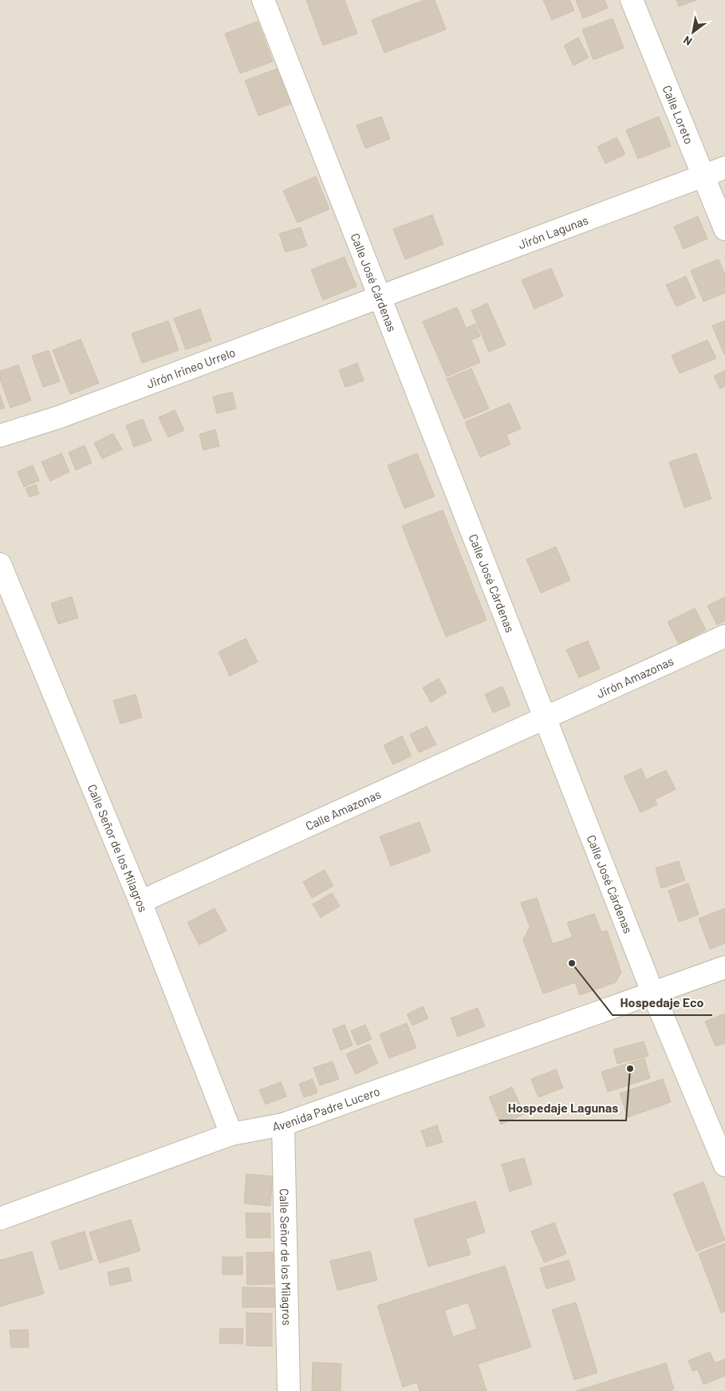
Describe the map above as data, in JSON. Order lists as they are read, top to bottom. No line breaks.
{"streets":{"street":["Calle Loreto","Jirón Lagunas","Calle José Cárdenas","Jirón Irineo Urrelo","Jirón Amazonas","Calle Amazonas","Calle Señor de los Milagros","Avenida Padre Lucero"]},"crossings":[["Calle Loreto","Jirón Lagunas"],["Jirón Lagunas","Calle José Cárdenas"],["Jirón Lagunas","Jirón Irineo Urrelo"],["Calle José Cárdenas","Jirón Irineo Urrelo"],["Calle José Cárdenas","Jirón Amazonas"],["Calle José Cárdenas","Calle Amazonas"],["Calle José Cárdenas","Avenida Padre Lucero"],["Jirón Amazonas","Calle Amazonas"],["Calle Amazonas","Calle Señor de los Milagros"],["Calle Señor de los Milagros","Avenida Padre Lucero"]],"places":["Hospedaje Eco","Hospedaje Lagunas"],"north":"bottom left"}
